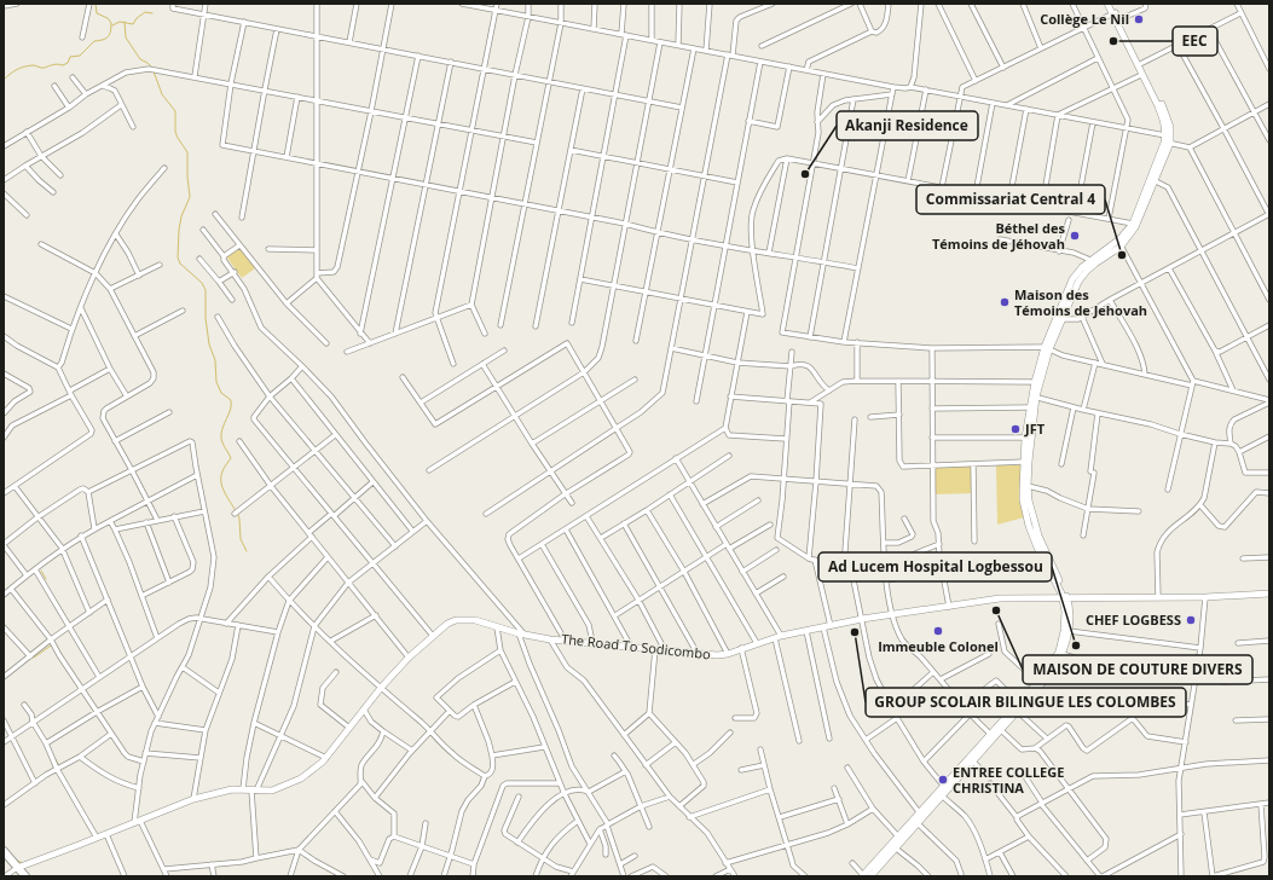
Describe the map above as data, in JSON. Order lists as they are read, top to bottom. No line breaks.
{"streets":{"main road":["The Road To Sodicombo"]},"places":["Collège Le Nil","EEC","Akanji Residence","Béthel des Témoins de Jéhovah","Commissariat Central 4","Maison des Témoins de Jehovah","JFT","MAISON DE COUTURE DIVERS","CHEF LOGBESS","Immeuble Colonel","GROUP SCOLAIR BILINGUE LES COLOMBES","Ad Lucem Hospital Logbessou","ENTREE COLLEGE CHRISTINA"]}
